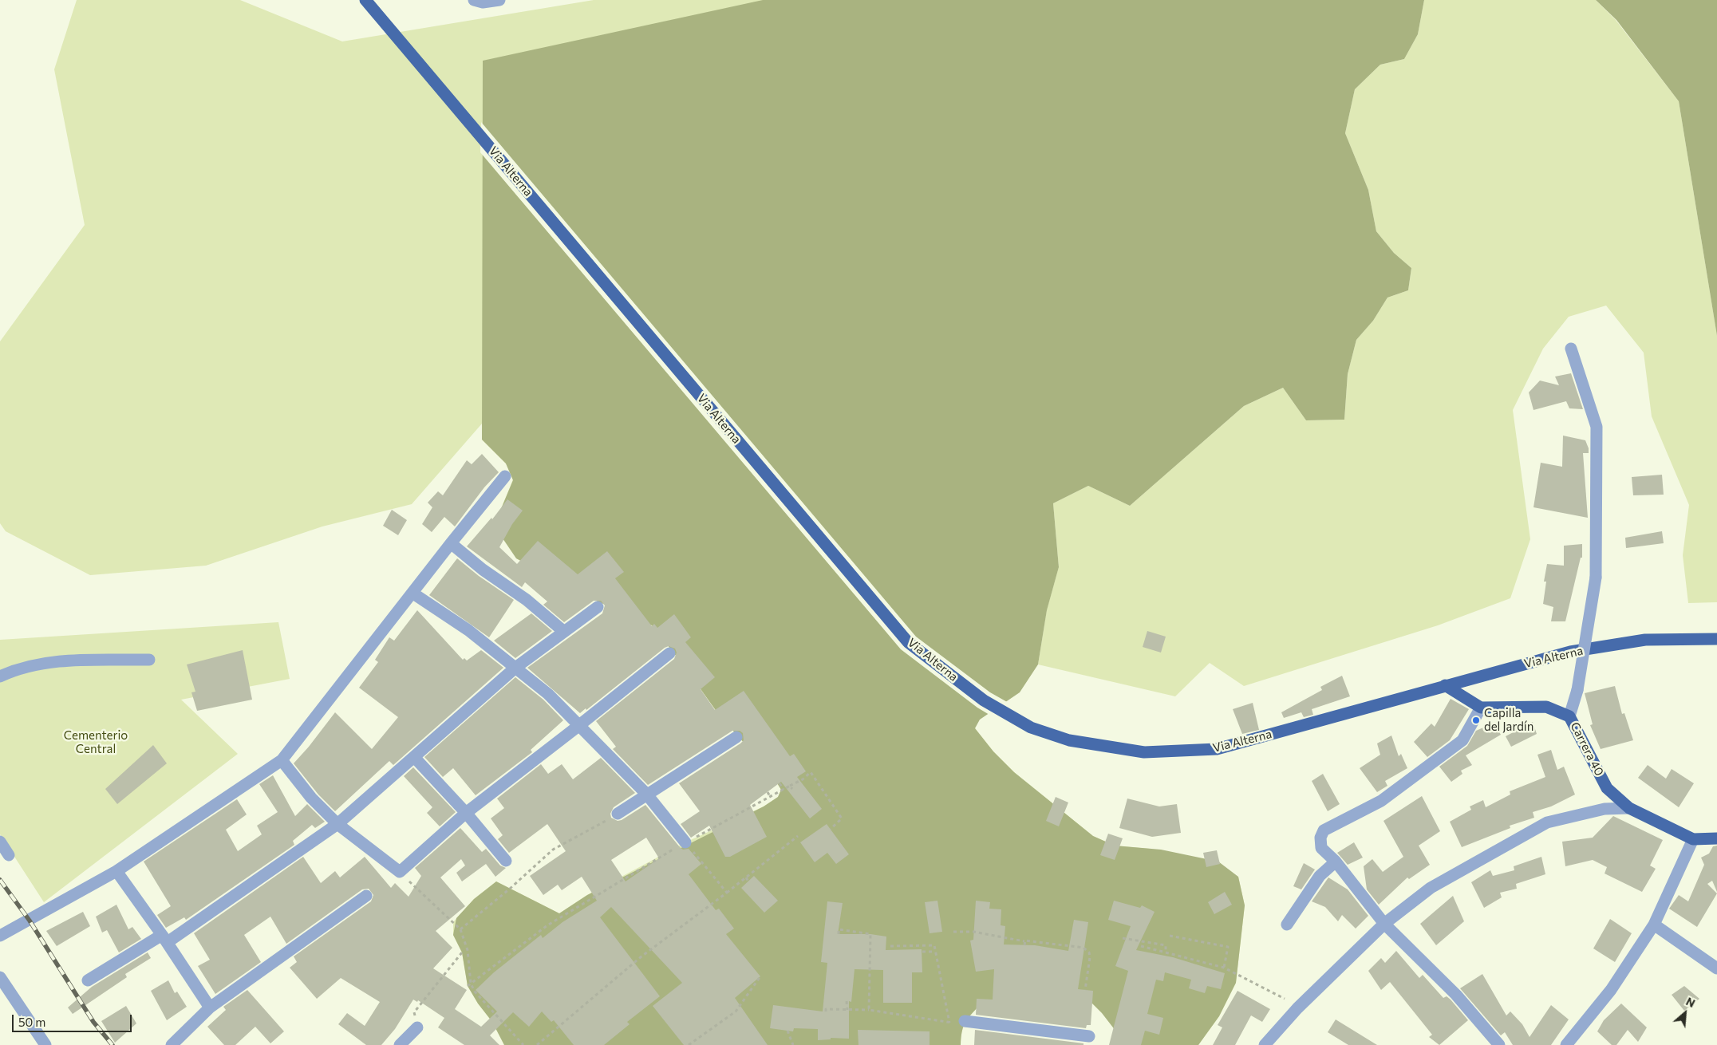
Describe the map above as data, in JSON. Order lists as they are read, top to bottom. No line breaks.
{"streets":{"main road":["Via Alterna","Carrera 40"]},"parks":["Cementerio Central"],"places":["Capilla del Jardín"],"scale_bar":"50 m","north":"top right"}
